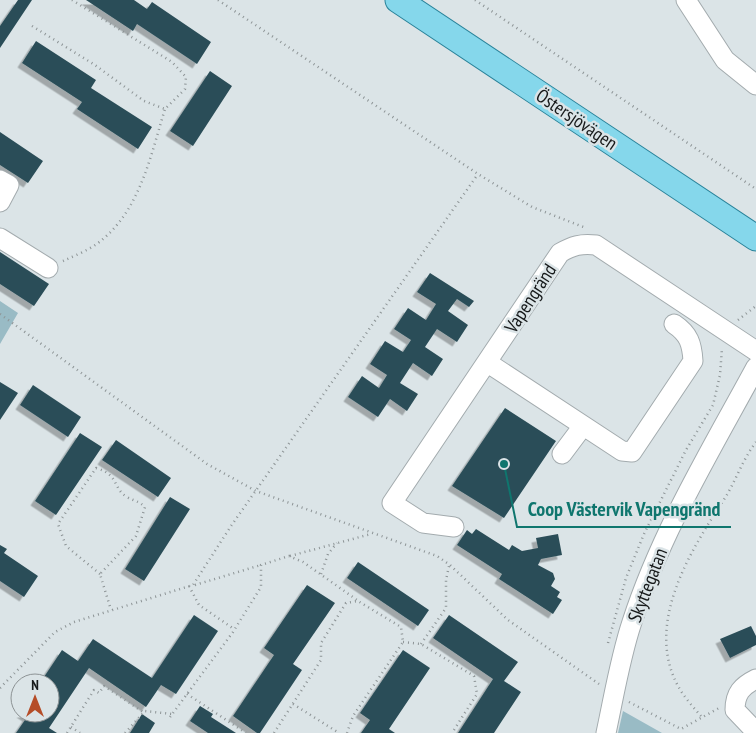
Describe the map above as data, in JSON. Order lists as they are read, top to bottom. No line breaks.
{"streets":{"main road":["Östersjövägen"],"street":["Vapengränd","Skyttegatan"]},"places":["Coop Västervik Vapengränd"],"north":"top"}
